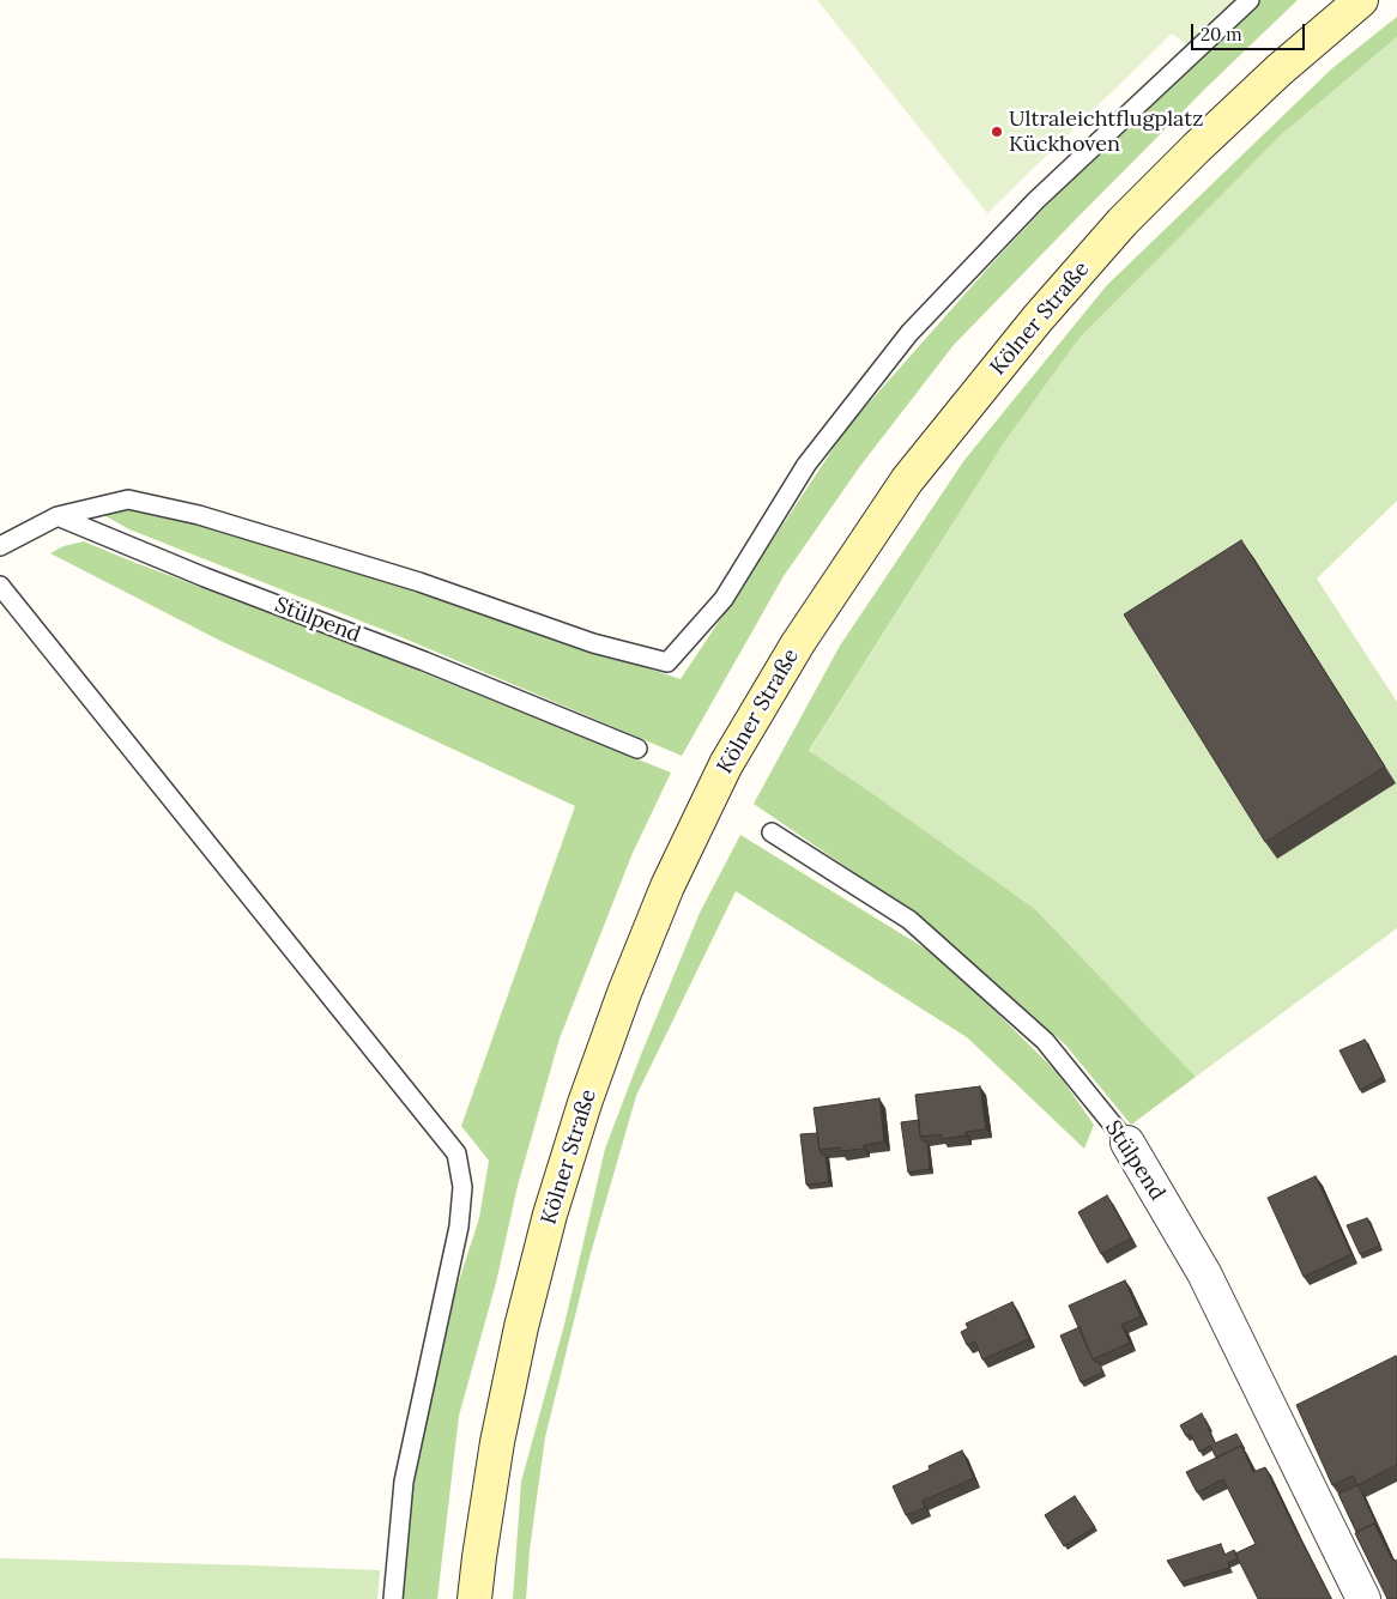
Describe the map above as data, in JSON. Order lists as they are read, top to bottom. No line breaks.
{"streets":{"main road":["Kölner Straße"],"street":["Stülpend"]},"places":["Ultraleichtflugplatz Kückhoven"],"scale_bar":"20 m"}
